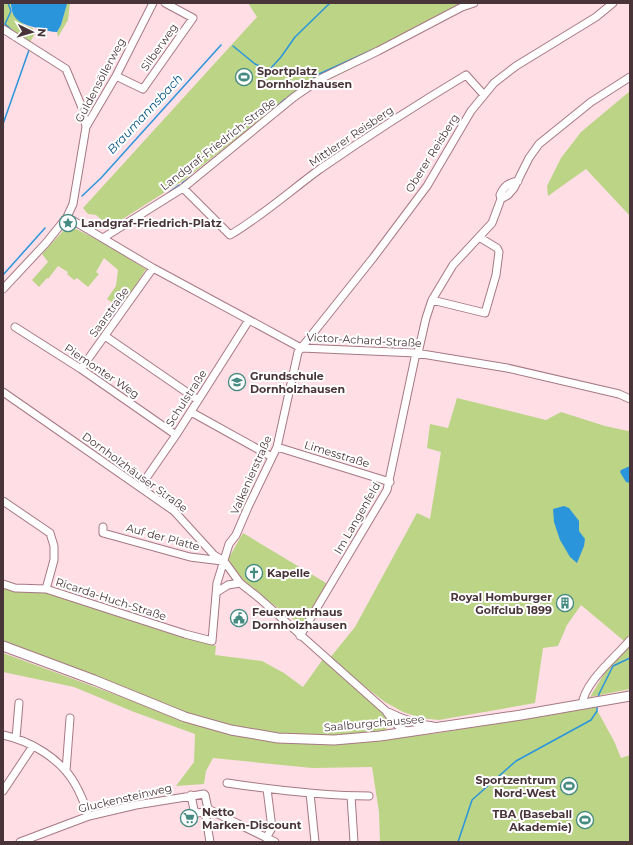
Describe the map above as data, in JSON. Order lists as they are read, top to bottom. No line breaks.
{"streets":{"main road":["Saalburgchaussee"],"street":["Silberweg","Güldensöllerweg","Mittlerer Reisberg","Landgraf-Friedrich-Straße","Oberer Reisberg","Saarstraße","Victor-Achard-Straße","Piemonter Weg","Schulstraße","Limesstraße","Dornholzhäuser Straße","Valkenierstraße","Im Langenfeld","Auf der Platte","Ricarda-Huch-Straße","Gluckensteinweg"]},"crossings":[["Silberweg","Güldensöllerweg"],["Güldensöllerweg","Victor-Achard-Straße"],["Mittlerer Reisberg","Landgraf-Friedrich-Straße"],["Mittlerer Reisberg","Oberer Reisberg"],["Landgraf-Friedrich-Straße","Victor-Achard-Straße"],["Oberer Reisberg","Victor-Achard-Straße"],["Oberer Reisberg","Valkenierstraße"],["Saarstraße","Victor-Achard-Straße"],["Saarstraße","Piemonter Weg"],["Victor-Achard-Straße","Schulstraße"],["Victor-Achard-Straße","Valkenierstraße"],["Victor-Achard-Straße","Im Langenfeld"],["Piemonter Weg","Schulstraße"],["Schulstraße","Dornholzhäuser Straße"],["Limesstraße","Valkenierstraße"],["Limesstraße","Im Langenfeld"],["Dornholzhäuser Straße","Valkenierstraße"],["Dornholzhäuser Straße","Im Langenfeld"],["Dornholzhäuser Straße","Auf der Platte"],["Dornholzhäuser Straße","Saalburgchaussee"],["Valkenierstraße","Auf der Platte"],["Valkenierstraße","Ricarda-Huch-Straße"]],"water":["Braumannsbach"],"places":{"sports":["Sportplatz Dornholzhausen","Sportzentrum Nord-West","TBA (Baseball Akademie)"],"place":["Landgraf-Friedrich-Platz"],"school or university":["Grundschule Dornholzhausen"],"church":["Kapelle"],"building":["Royal Homburger Golfclub 1899"],"public building":["Feuerwehrhaus Dornholzhausen"],"supermarket":["Netto Marken-Discount"]},"north":"right"}
